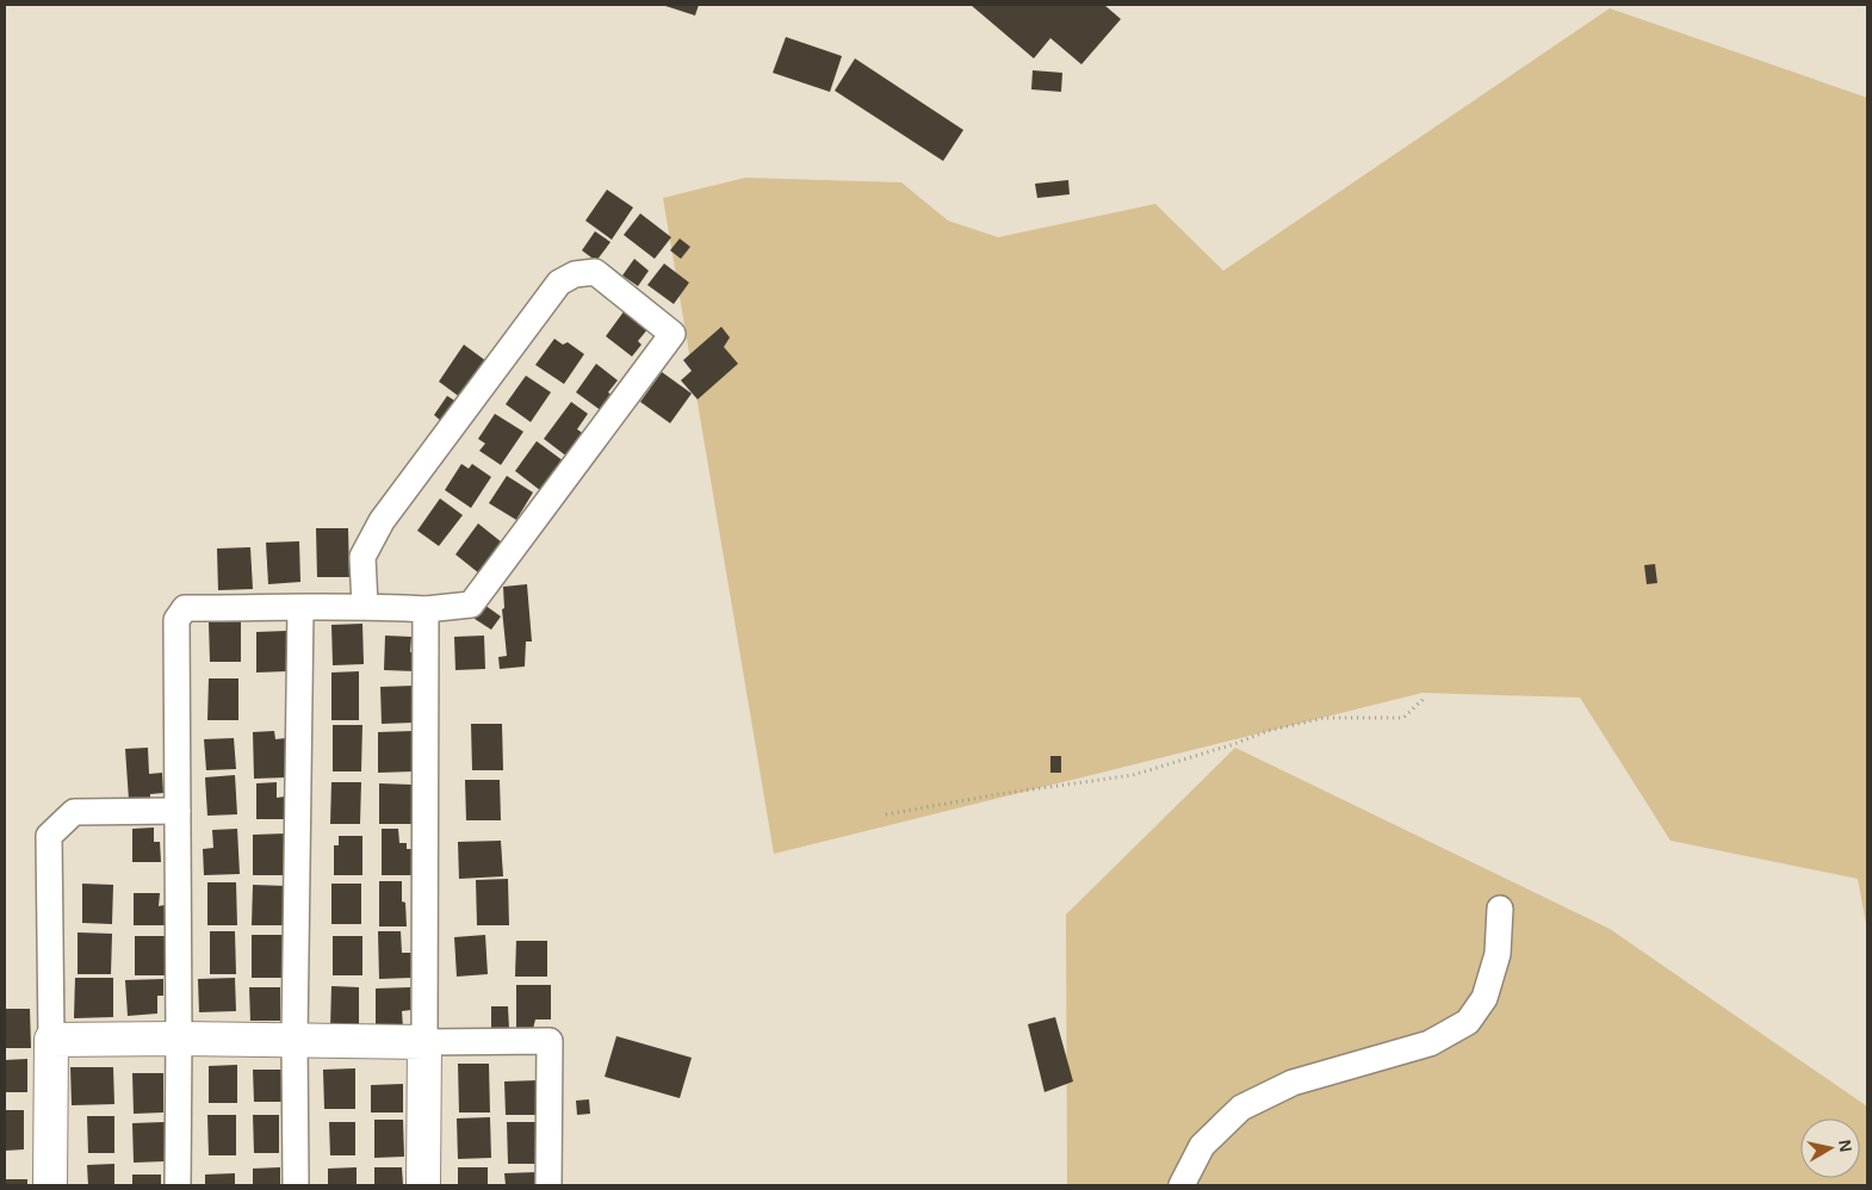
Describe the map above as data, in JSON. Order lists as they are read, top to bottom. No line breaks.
{"north":"right"}
